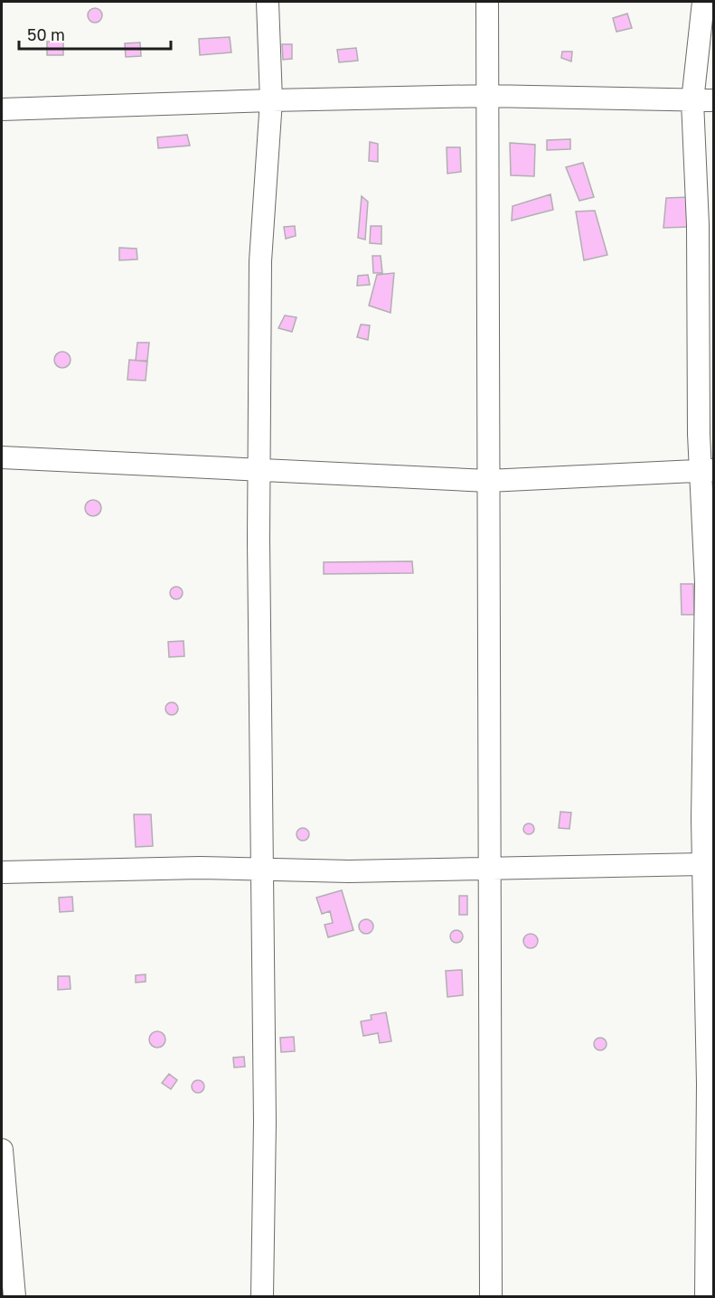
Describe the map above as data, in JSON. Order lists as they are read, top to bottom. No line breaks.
{"scale_bar":"50 m"}
